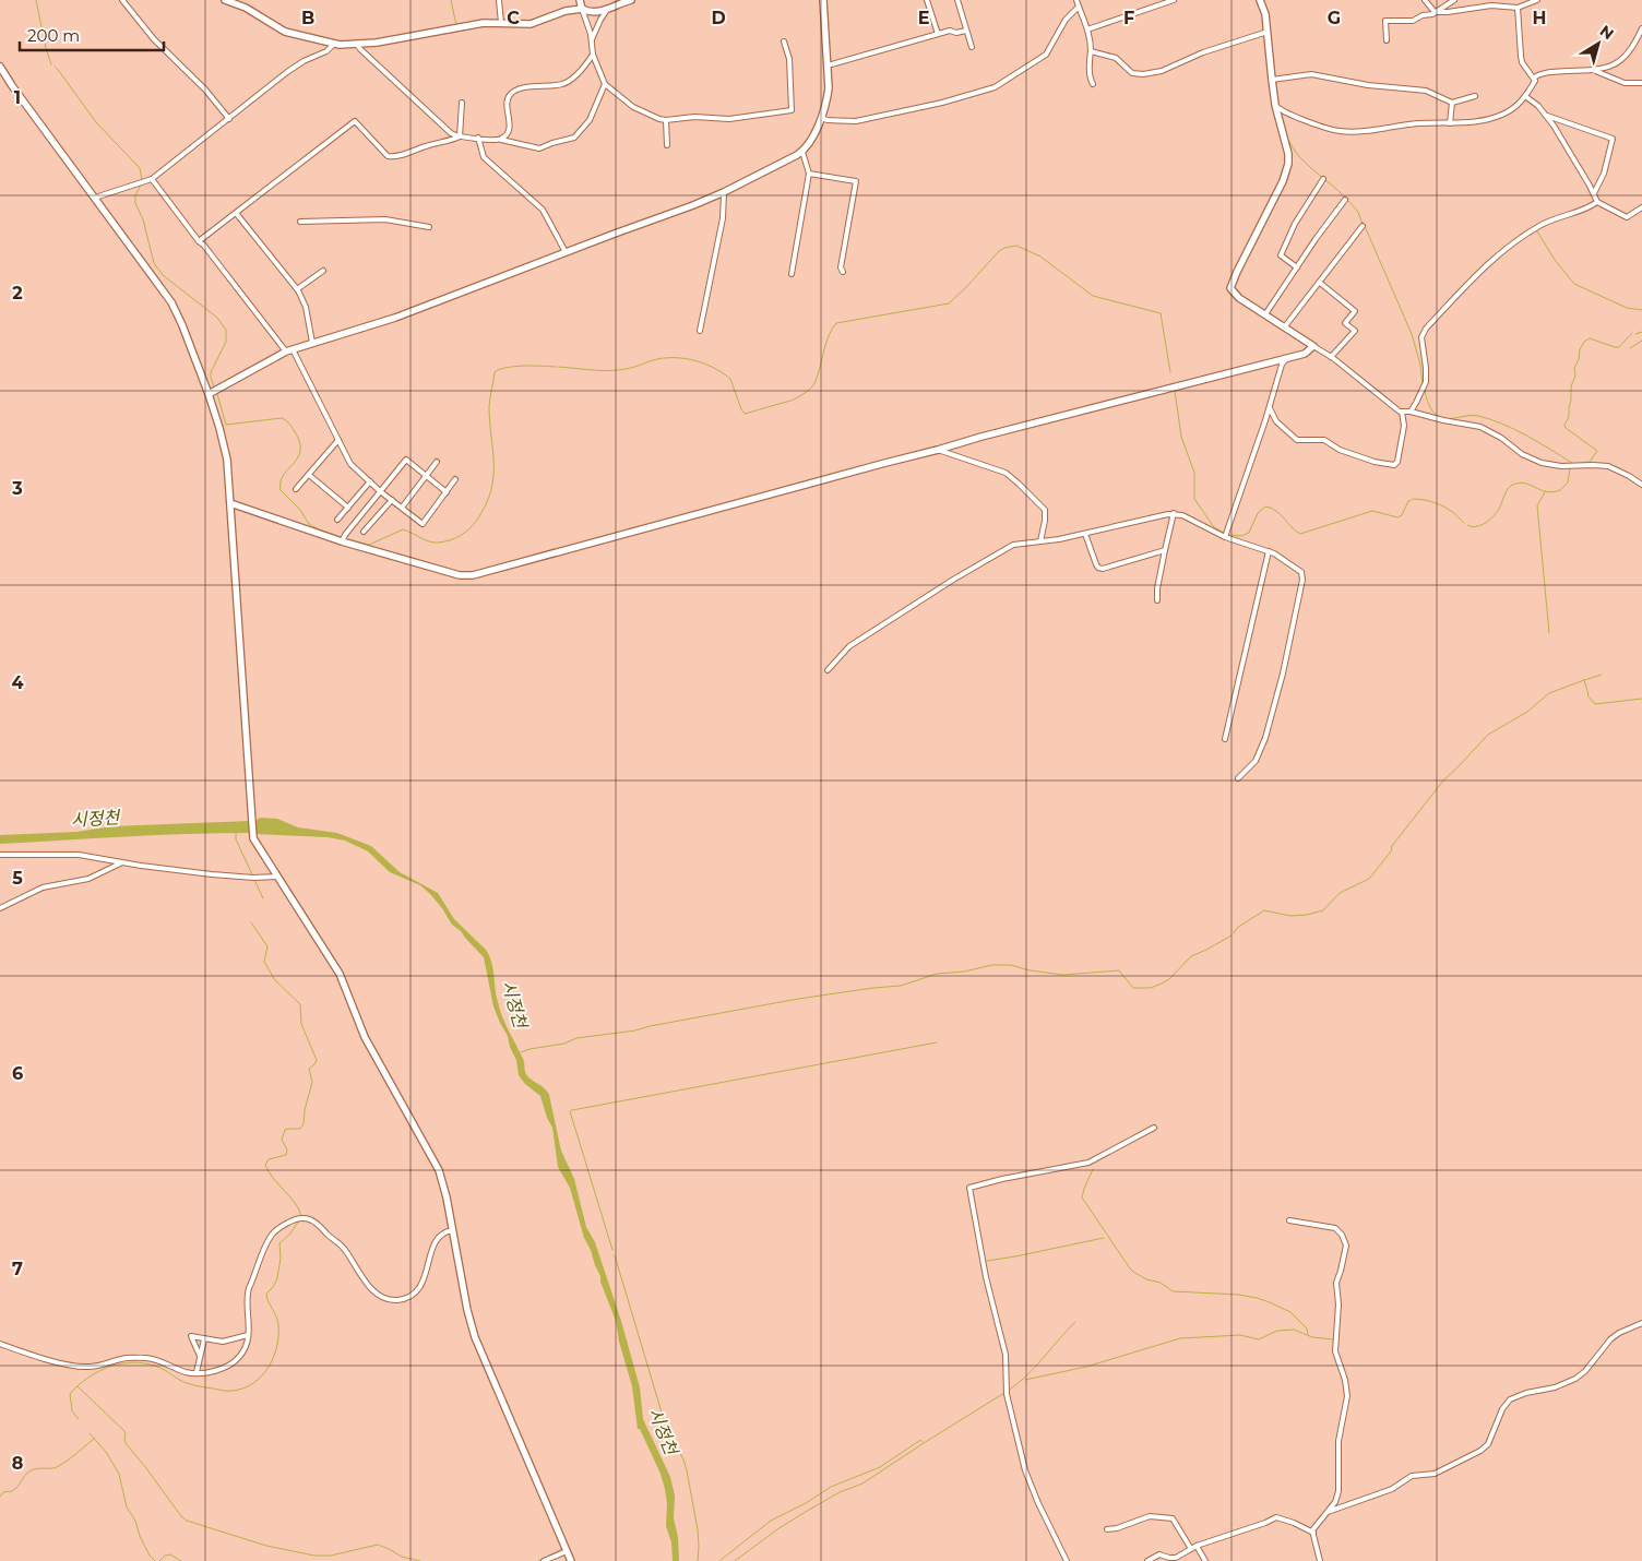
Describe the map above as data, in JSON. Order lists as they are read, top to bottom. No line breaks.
{"water":["시정천"],"scale_bar":"200 m","north":"top right","grid":{"columns":["B","C","D","E","F","G","H"],"rows":["1","2","3","4","5","6","7","8"]}}
